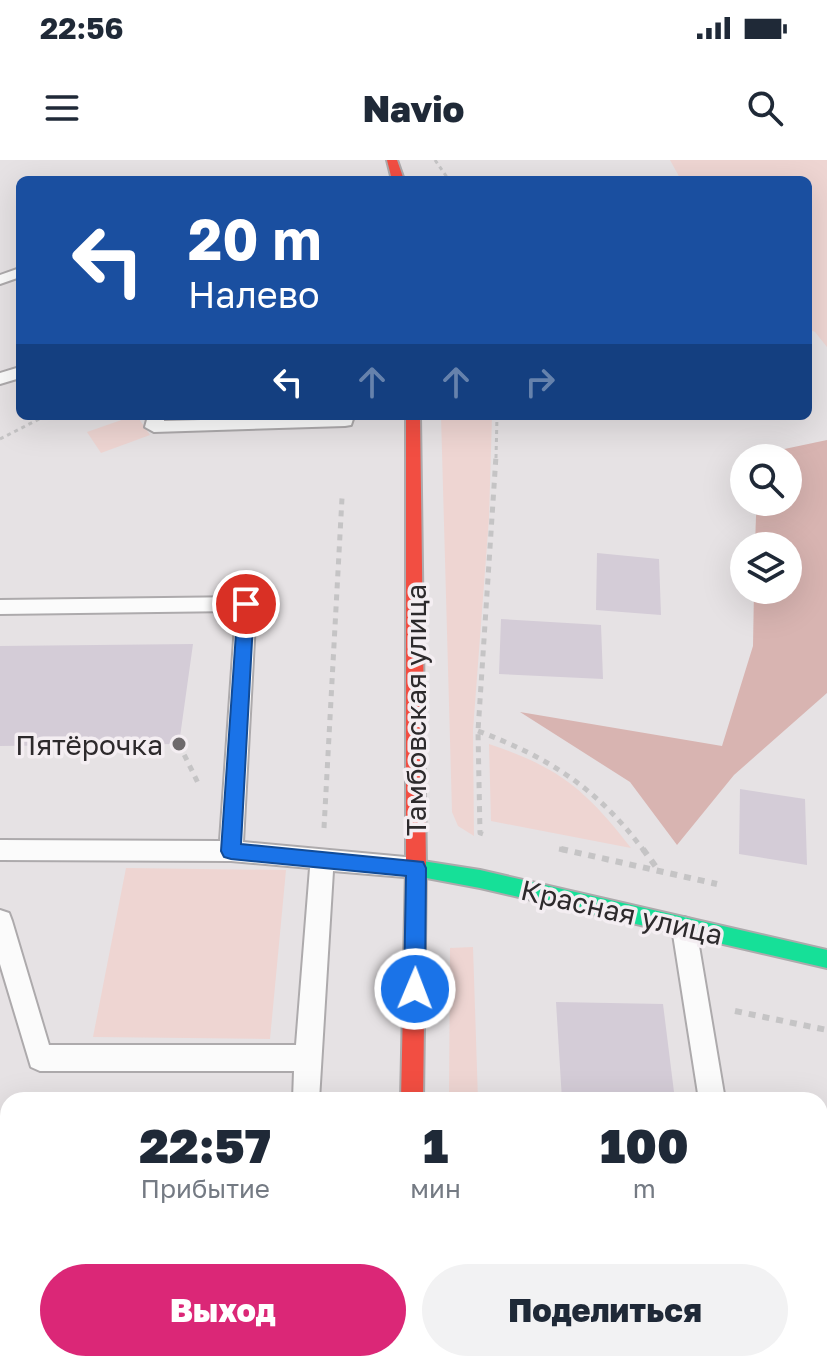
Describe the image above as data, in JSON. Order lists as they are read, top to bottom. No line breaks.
{"streets":{"main road":["Тамбовская улица","Красная улица"]},"crossings":[["Тамбовская улица","Красная улица"]],"places":["Пятёрочка"],"page":{"status":"22:56","header":"Navio","turn":["20 m","Налево"],"eta":["22:57","Прибытие","1","мин","100","m"],"buttons":["Выход","Поделиться"]}}
